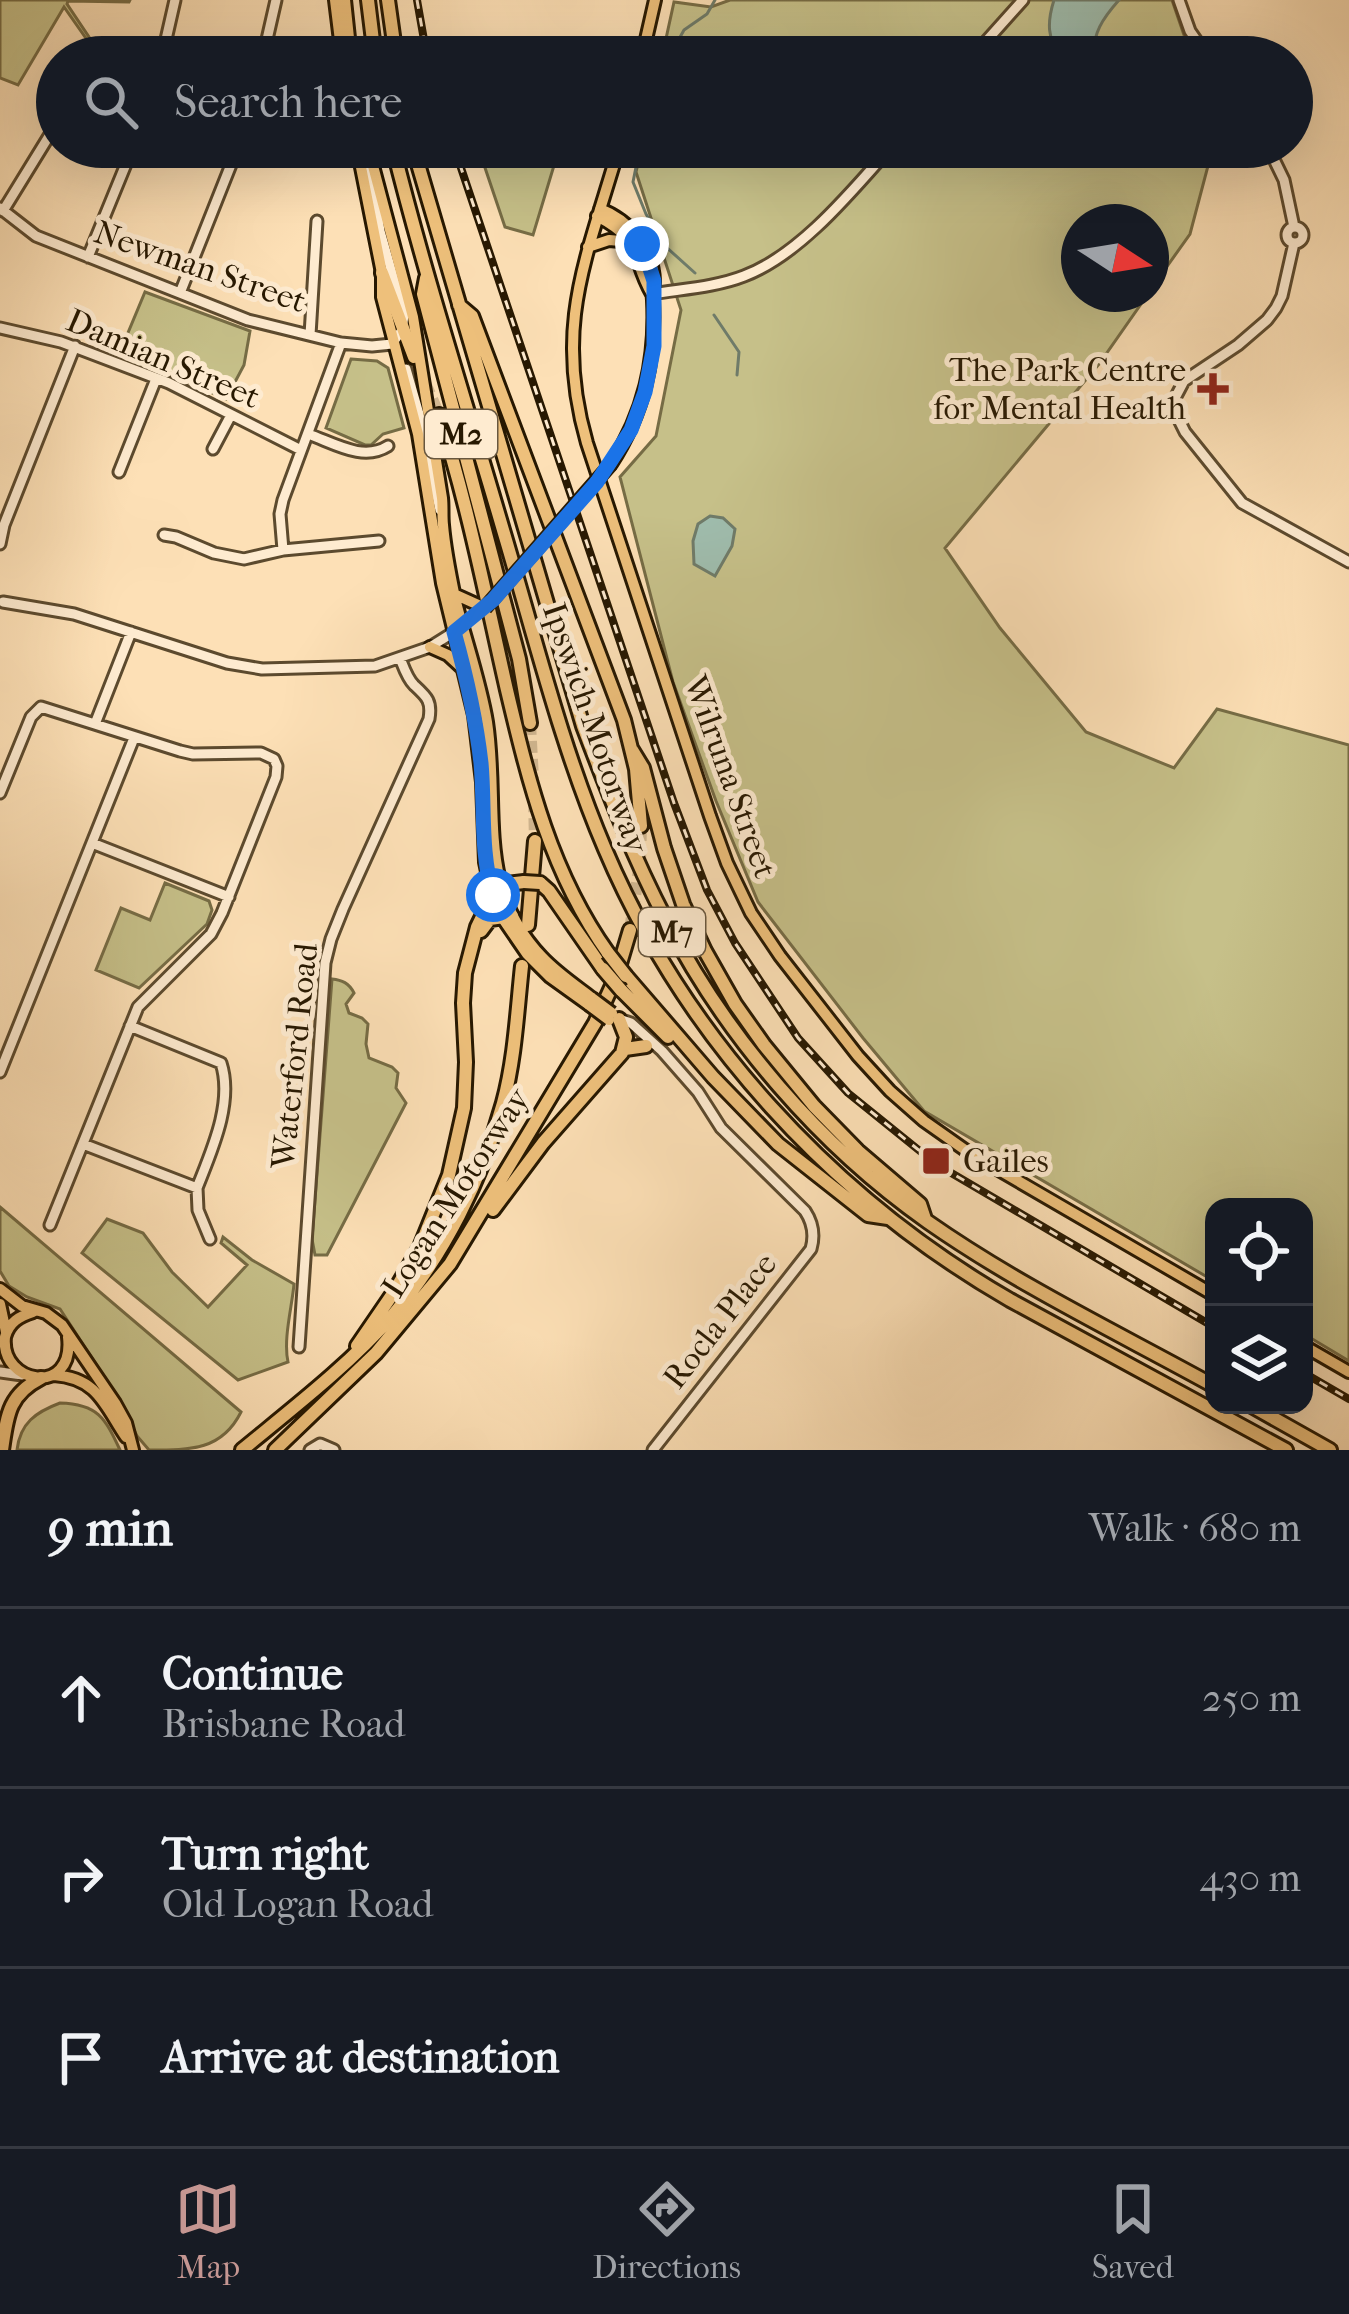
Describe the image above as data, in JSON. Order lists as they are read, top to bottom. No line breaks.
{"streets":{"highway":["M2","Ipswich Motorway","M7","Logan Motorway"],"main road":["Wilruna Street"],"street":["Newman Street","Damian Street","Waterford Road","Rocla Place"]},"crossings":[["M2","Ipswich Motorway"]],"places":{"health":["The Park Centre for Mental Health"],"transit":["Gailes"]},"north":"right","page":{"search":"Search here","heading":["9 min","Walk · 680 m"],"list":[["Continue","Brisbane Road","250 m"],["Turn right","Old Logan Road","430 m"],"Arrive at destination"],"nav":["Map","Directions","Saved"]}}
